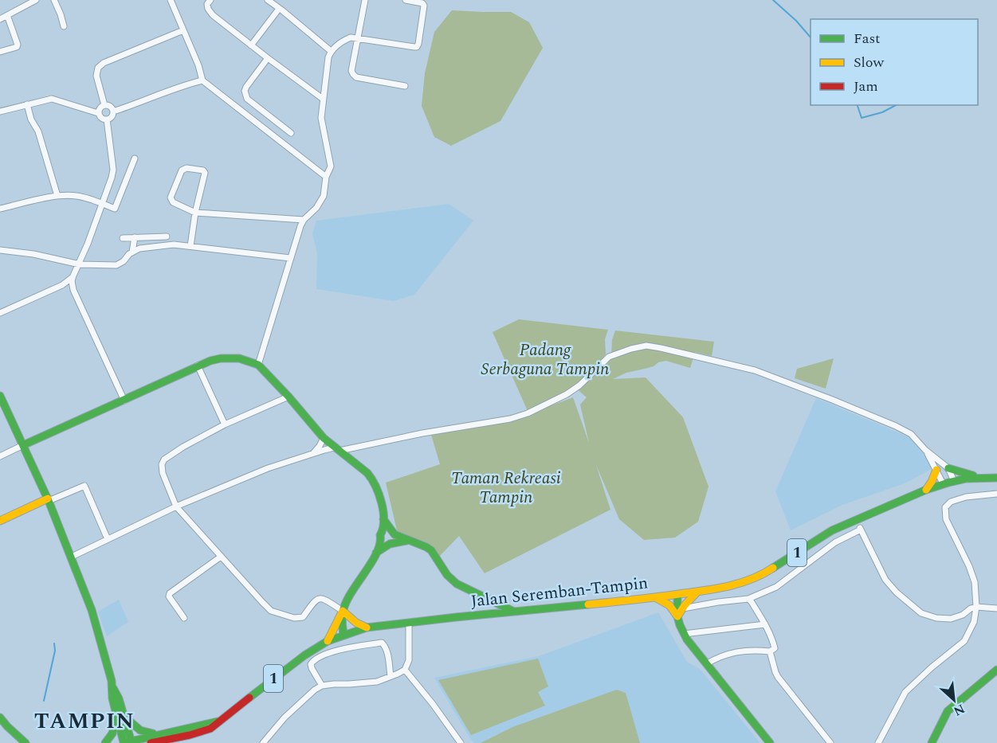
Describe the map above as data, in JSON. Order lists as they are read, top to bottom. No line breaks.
{"streets":{"main road":["1","Jalan Seremban-Tampin"]},"crossings":[["1","Jalan Seremban-Tampin"]],"districts":["TAMPIN"],"parks":["Padang Serbaguna Tampin","Taman Rekreasi Tampin"],"legend":["Fast","Slow","Jam"],"north":"bottom right"}
